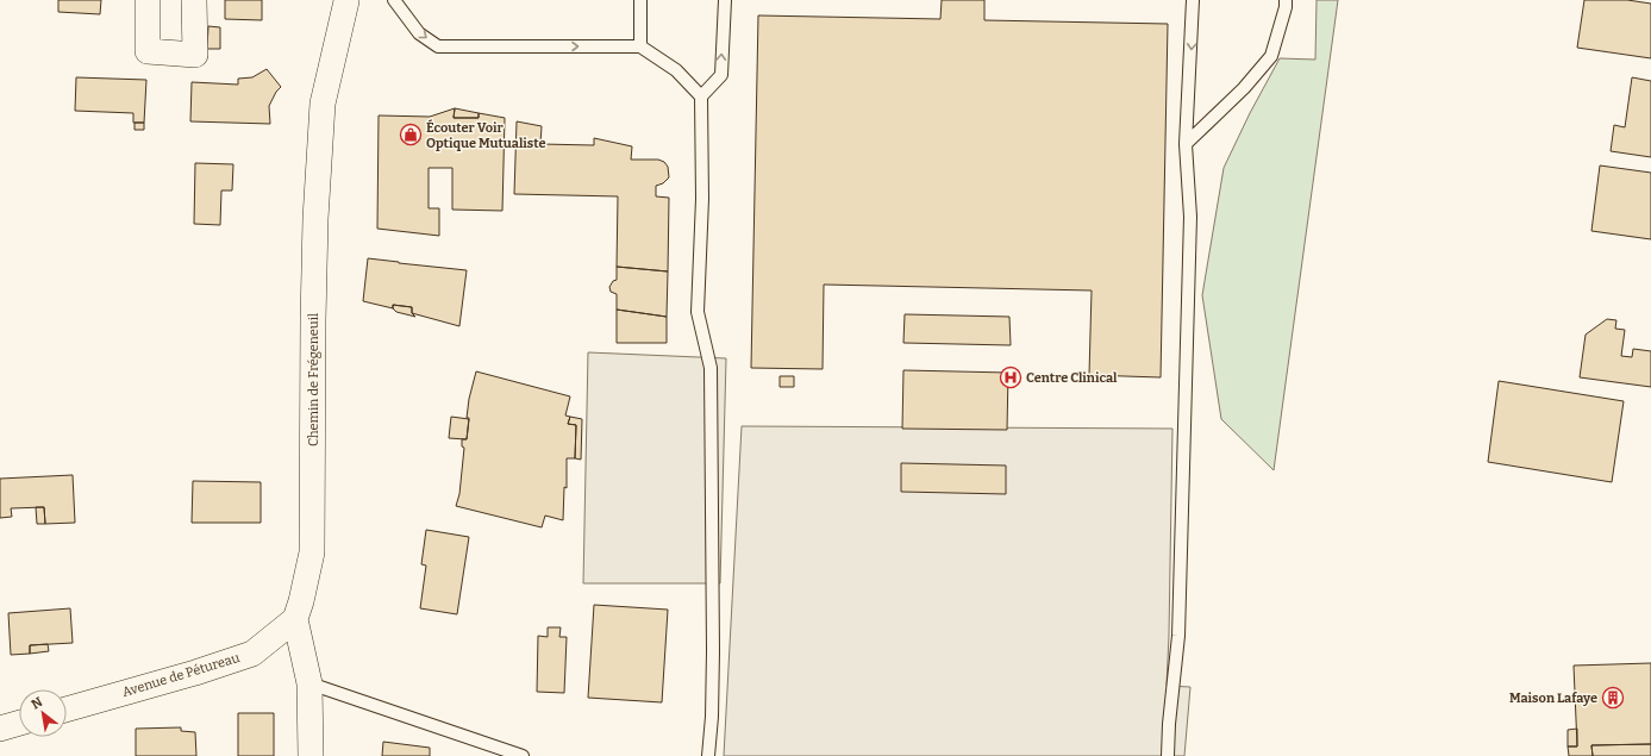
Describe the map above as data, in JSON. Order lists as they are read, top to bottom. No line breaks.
{"streets":{"street":["Chemin de Frégeneuil","Avenue de Pétureau"]},"crossings":[["Chemin de Frégeneuil","Avenue de Pétureau"]],"places":{"shop":["Écouter Voir Optique Mutualiste"],"hospital":["Centre Clinical"],"building":["Maison Lafaye"]},"north":"top left"}
